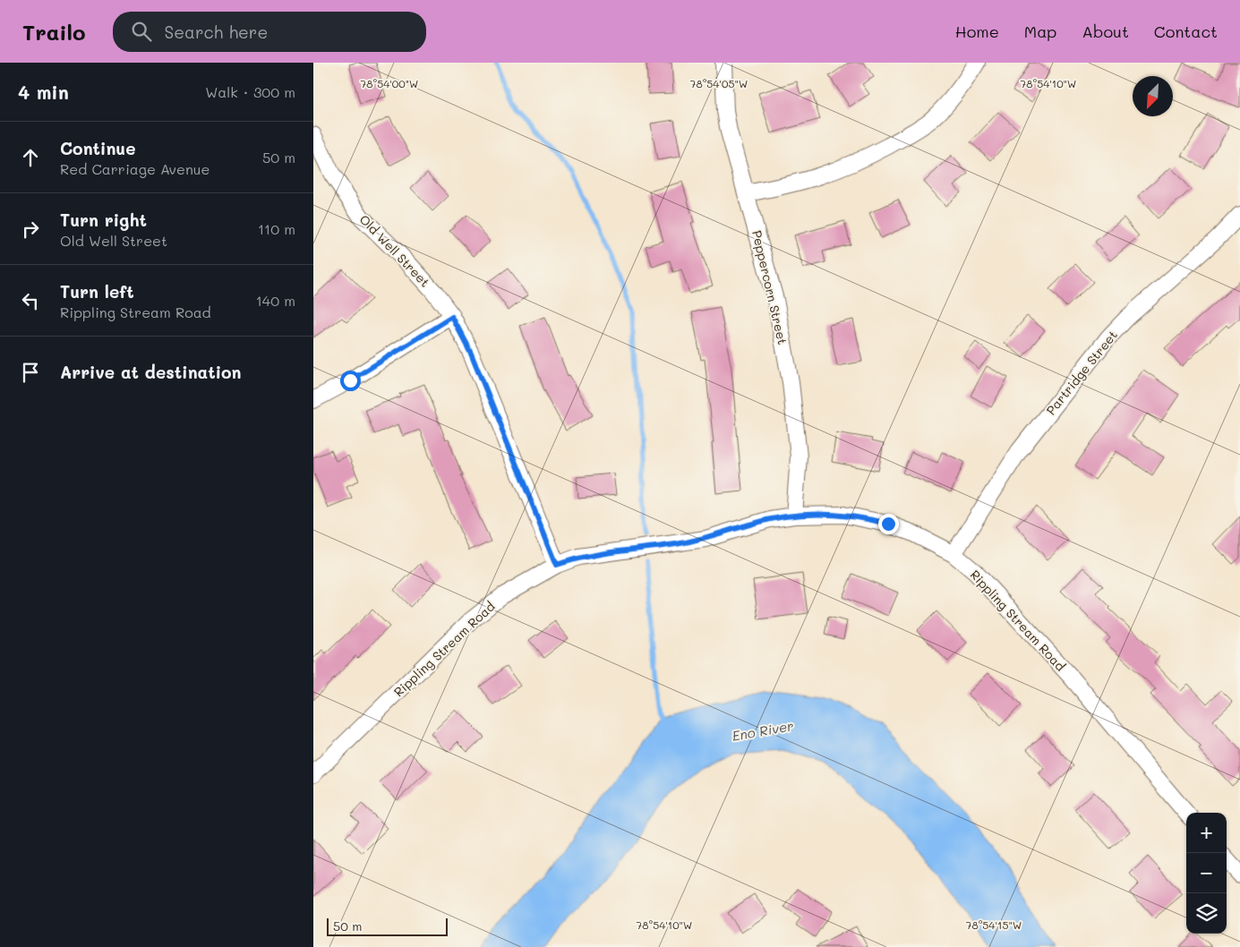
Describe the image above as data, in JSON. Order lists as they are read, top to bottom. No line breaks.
{"streets":{"street":["Old Well Street","Peppercorn Street","Partridge Street","Rippling Stream Road"]},"crossings":[["Old Well Street","Rippling Stream Road"],["Peppercorn Street","Rippling Stream Road"],["Partridge Street","Rippling Stream Road"]],"water":["Eno River"],"scale_bar":"50 m","north":"bottom left","page":{"header":"Trailo","search":"Search here","nav":["Home","Map","About","Contact"],"heading":["4 min","Walk · 300 m"],"list":[["Continue","Red Carriage Avenue","50 m"],["Turn right","Old Well Street","110 m"],["Turn left","Rippling Stream Road","140 m"],"Arrive at destination"],"map_buttons":["+","−"],"scale":"50 m"},"coordinates":["78°54'00\"W","78°54'05\"W","78°54'10\"W","78°54'15\"W"]}
